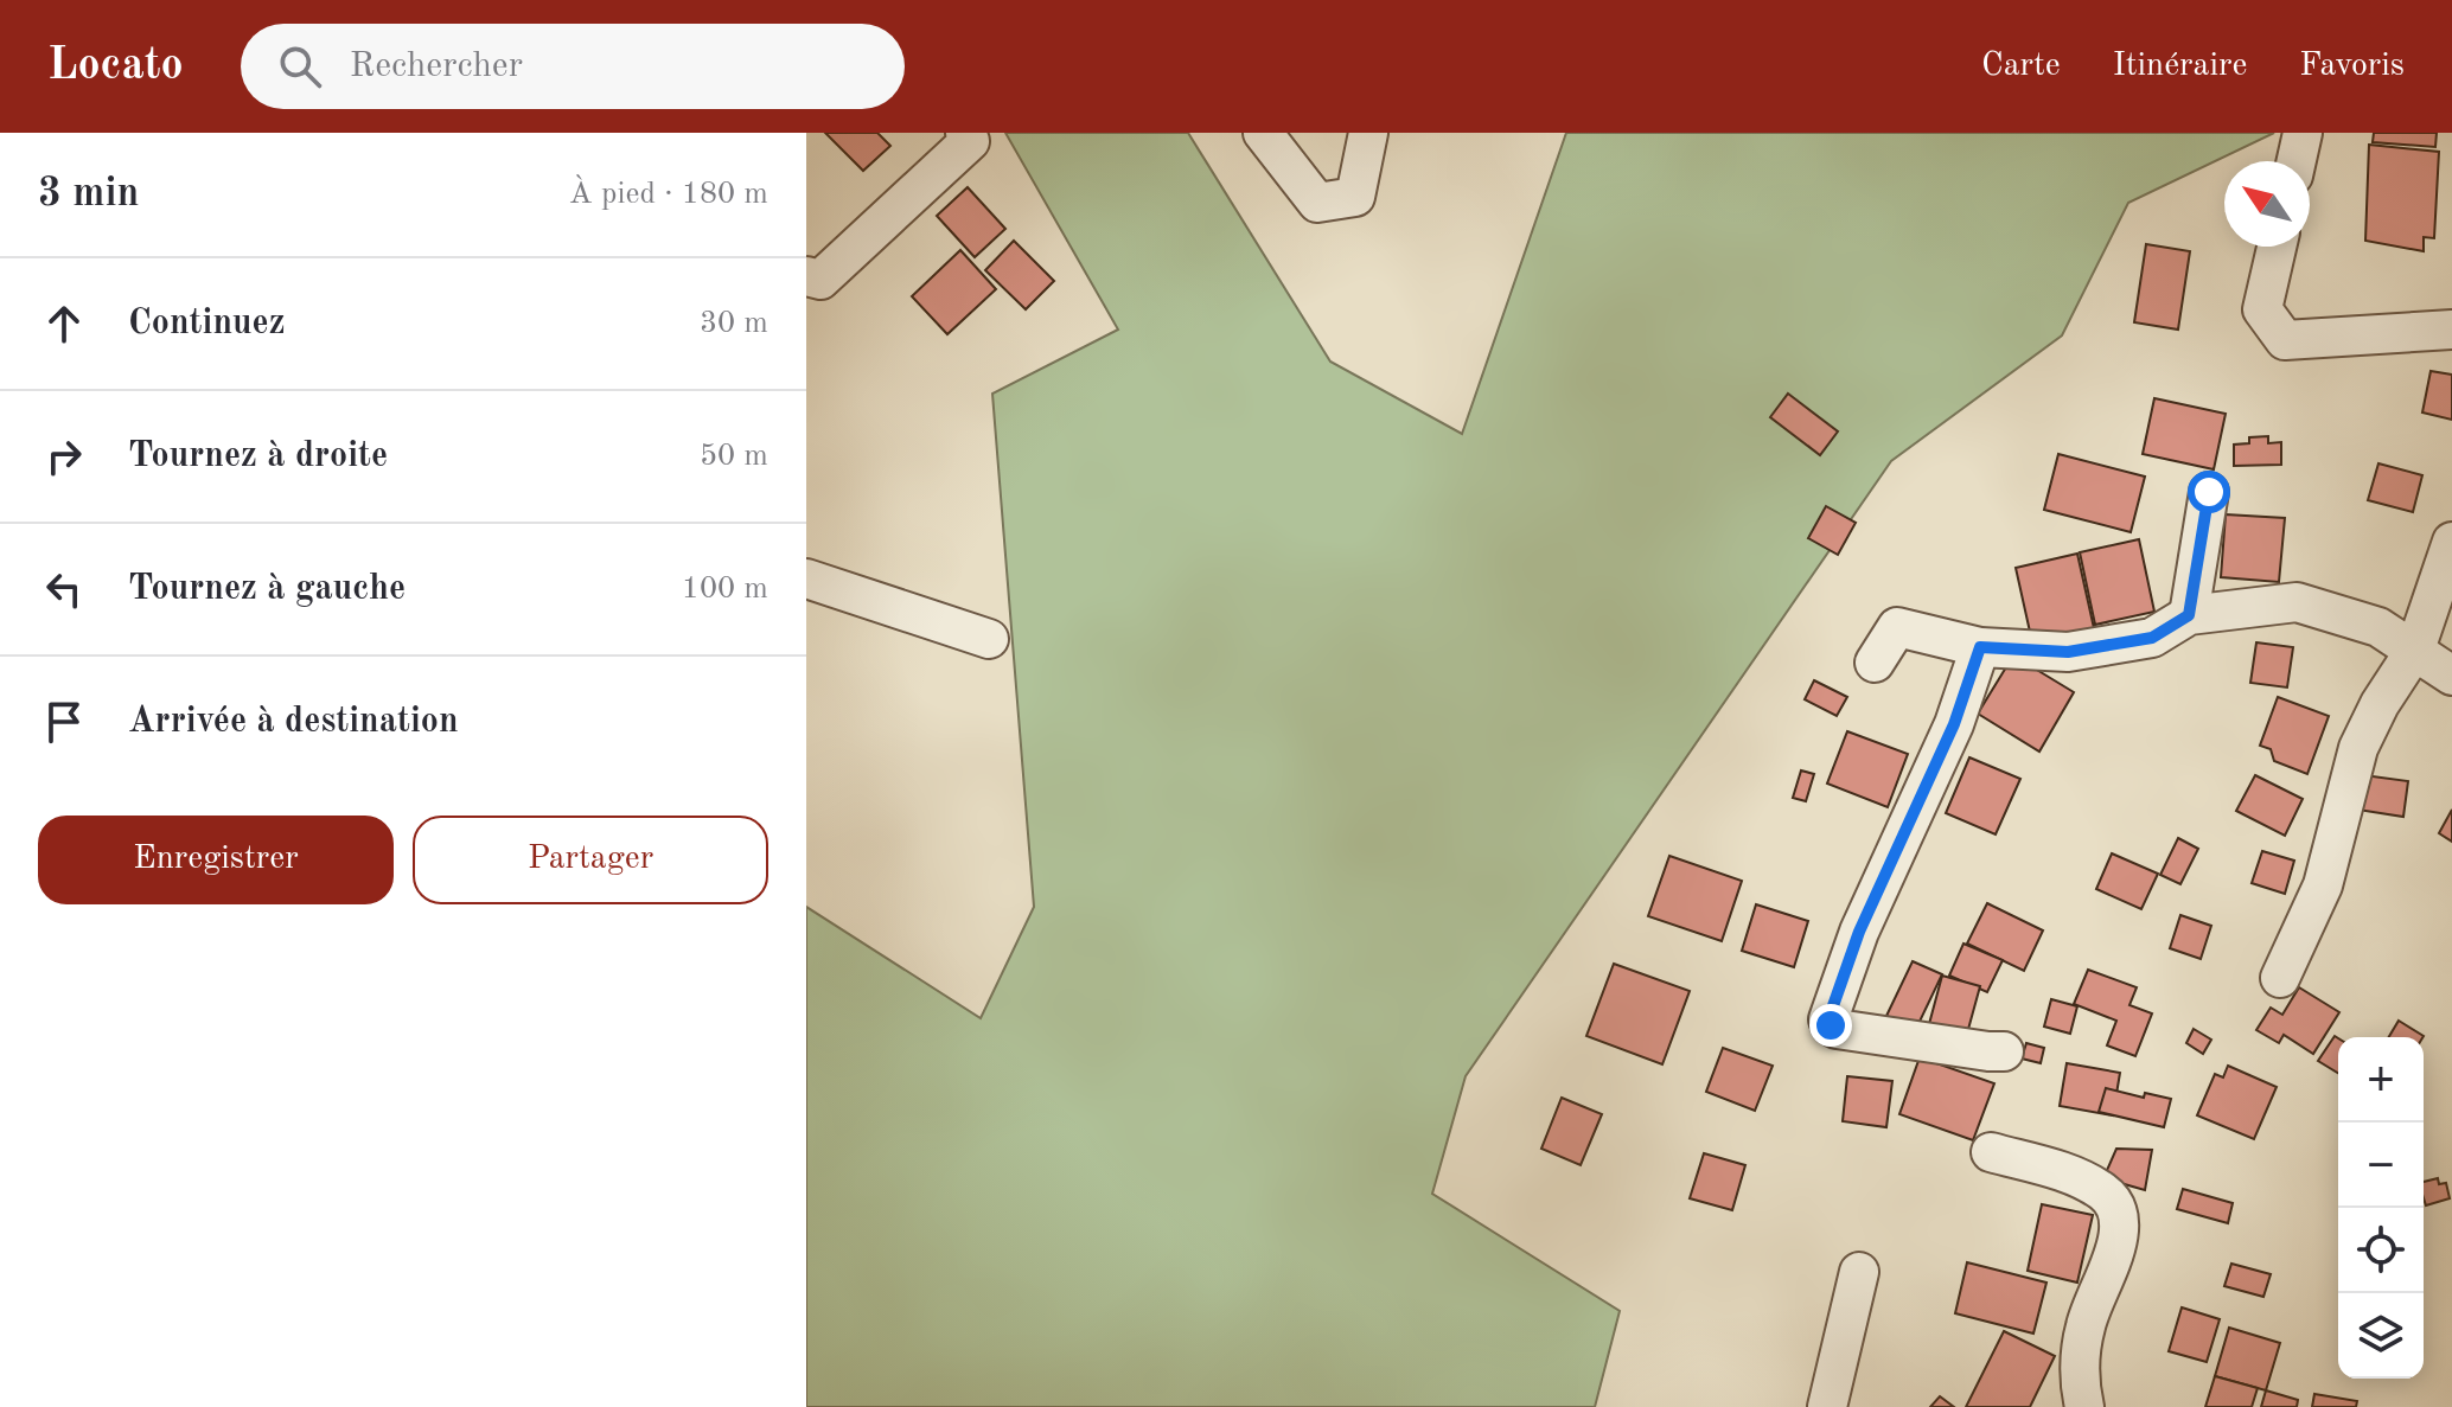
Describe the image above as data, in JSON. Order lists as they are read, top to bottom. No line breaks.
{"north":"top left","page":{"header":"Locato","search":"Rechercher","nav":["Carte","Itinéraire","Favoris"],"heading":["3 min","À pied · 180 m"],"list":[["Continuez","30 m"],["Tournez à droite","50 m"],["Tournez à gauche","100 m"],"Arrivée à destination"],"buttons":["Enregistrer","Partager"],"map_buttons":["+","−"]}}
